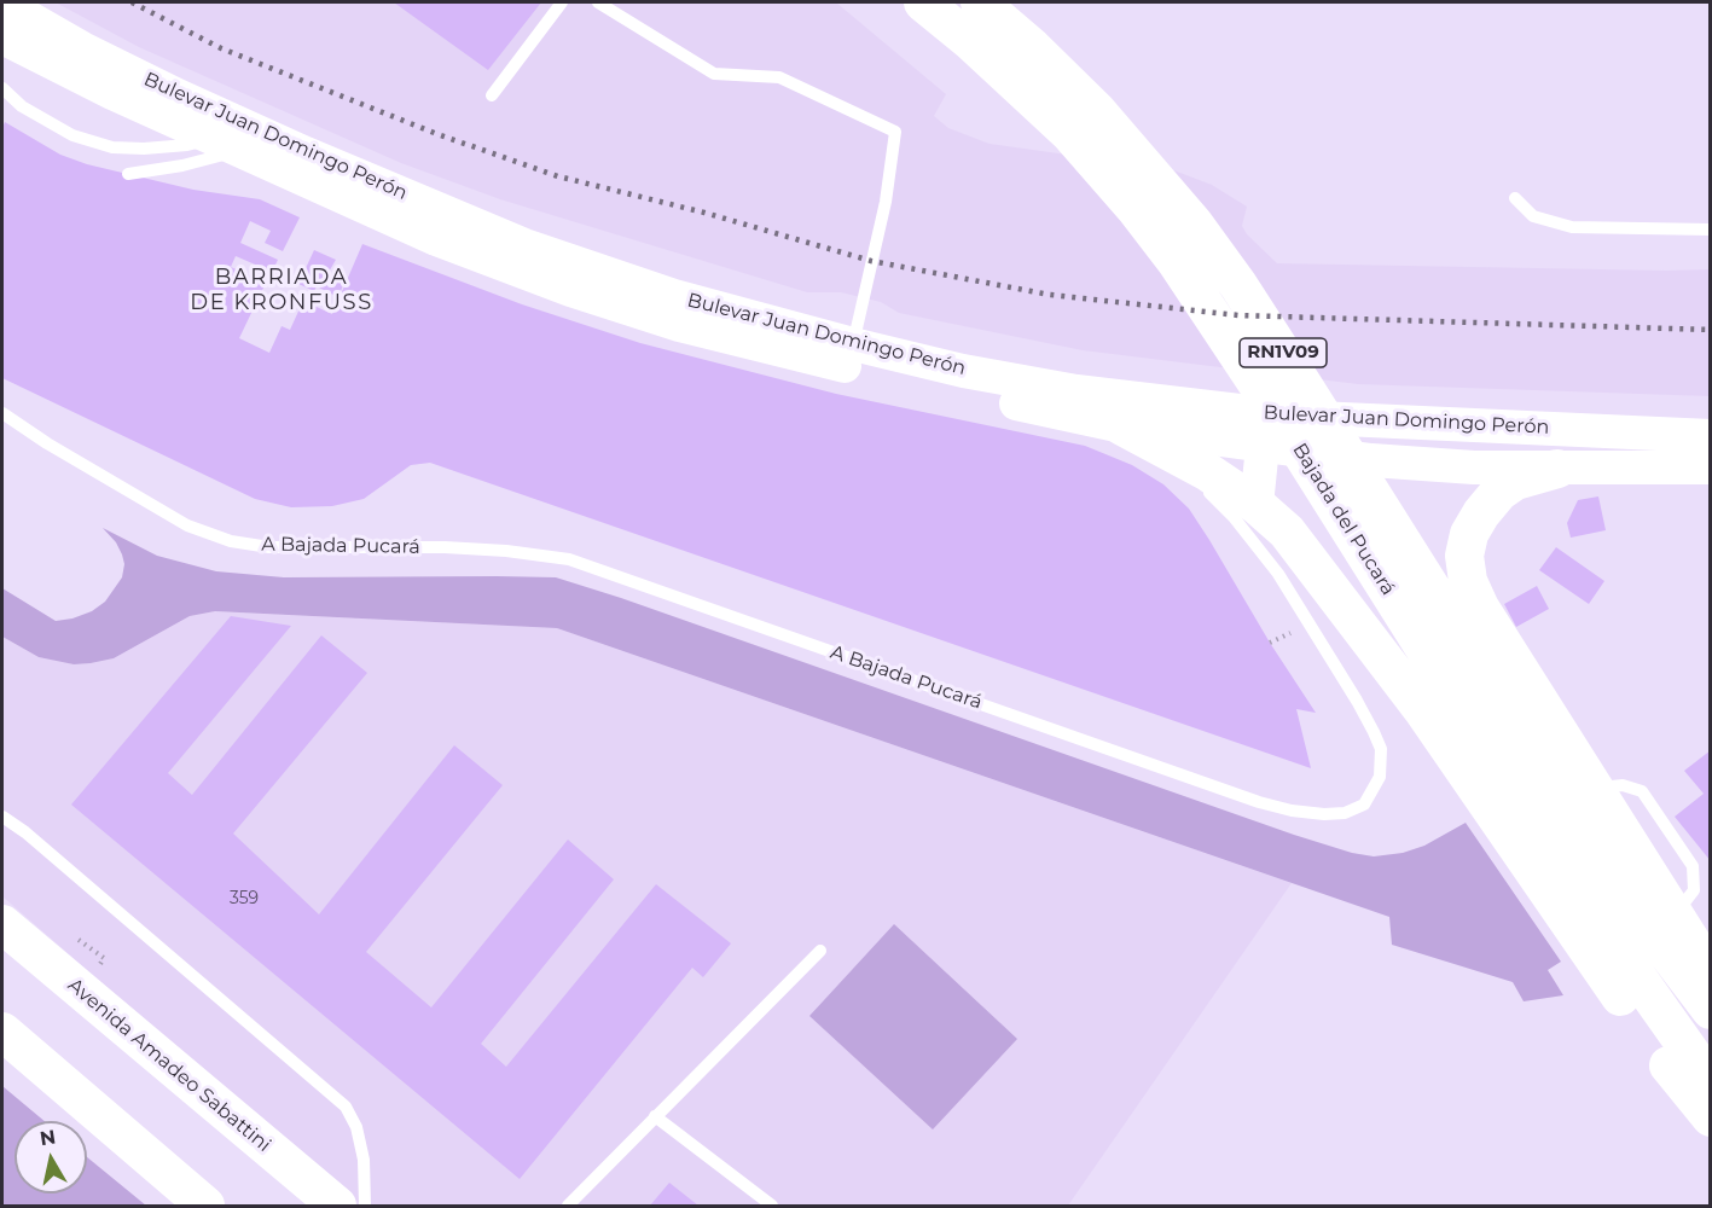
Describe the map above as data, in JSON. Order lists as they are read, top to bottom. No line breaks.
{"streets":{"main road":["Bulevar Juan Domingo Perón","RN1V09","Bajada del Pucará","Avenida Amadeo Sabattini"],"lane":["A Bajada Pucará"]},"crossings":[["Bulevar Juan Domingo Perón","A Bajada Pucará"]],"districts":["BARRIADA DE KRONFUSS"],"house_numbers":["359"],"north":"top"}
